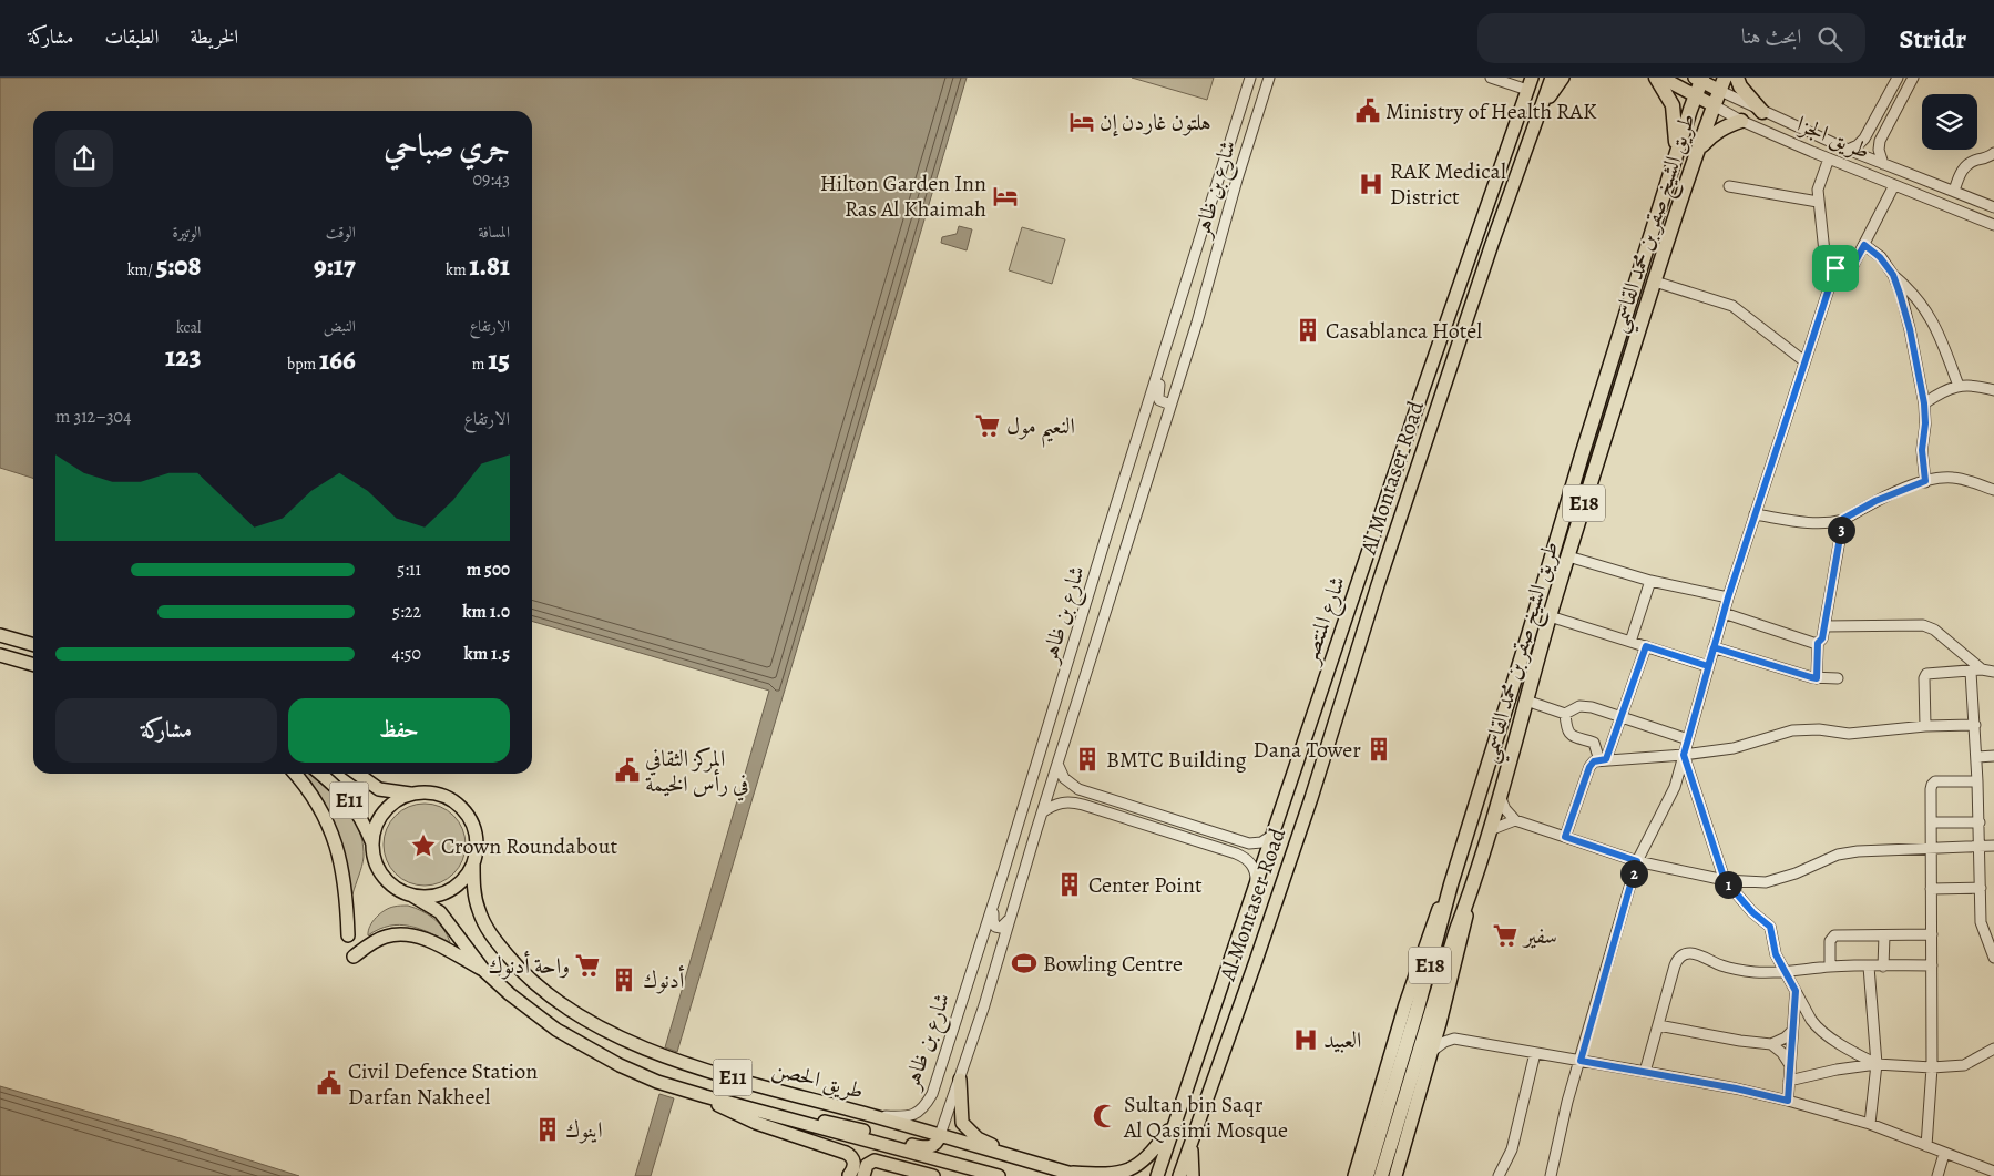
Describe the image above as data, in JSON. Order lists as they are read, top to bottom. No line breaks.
{"streets":{"highway":["طريق الشيخ صقر بن محمد القاسمي","E18"],"main road":["طريق الجزا","Al Montaser Road","شارع المنتصر","E11","طريق الحصن"],"street":["شارع بن ظاهر"]},"crossings":[["طريق الجزا","طريق الشيخ صقر بن محمد القاسمي"],["شارع بن ظاهر","طريق الحصن"],["E11","طريق الحصن"]],"places":{"public building":["Ministry of Health RAK","المركز الثقافي في رأس الخيمة","Civil Defence Station Darfan Nakheel"],"hotel":["هلتون غاردن إن","Hilton Garden Inn Ras Al Khaimah"],"hospital":["RAK Medical District","العبيد"],"building":["Casablanca Hotel","Dana Tower","BMTC Building","Center Point","أدنوك","اينوك"],"supermarket":["النعيم مول","سفير","واحة أدنوك"],"place":["Crown Roundabout"],"sports":["Bowling Centre"],"mosque":["Sultan bin Saqr Al Qasimi Mosque"]},"page":{"header":"Stridr","search":"ابحث هنا","nav":["الخريطة","الطبقات","مشاركة"],"heading":["جري صباحي","09:43"],"stats":[["المسافة","1.81 km"],["الوقت","9:17"],["الوتيرة","5:08 /km"],["الارتفاع","15 m"],["النبض","166 bpm"],["kcal","123"]],"chart":["الارتفاع","304–312 m"],"pins":["3","2","1"],"list":[{"name":"500 m","note":"5:11"},{"name":"1.0 km","note":"5:22"},{"name":"1.5 km","note":"4:50"}],"buttons":["حفظ","مشاركة"]}}
